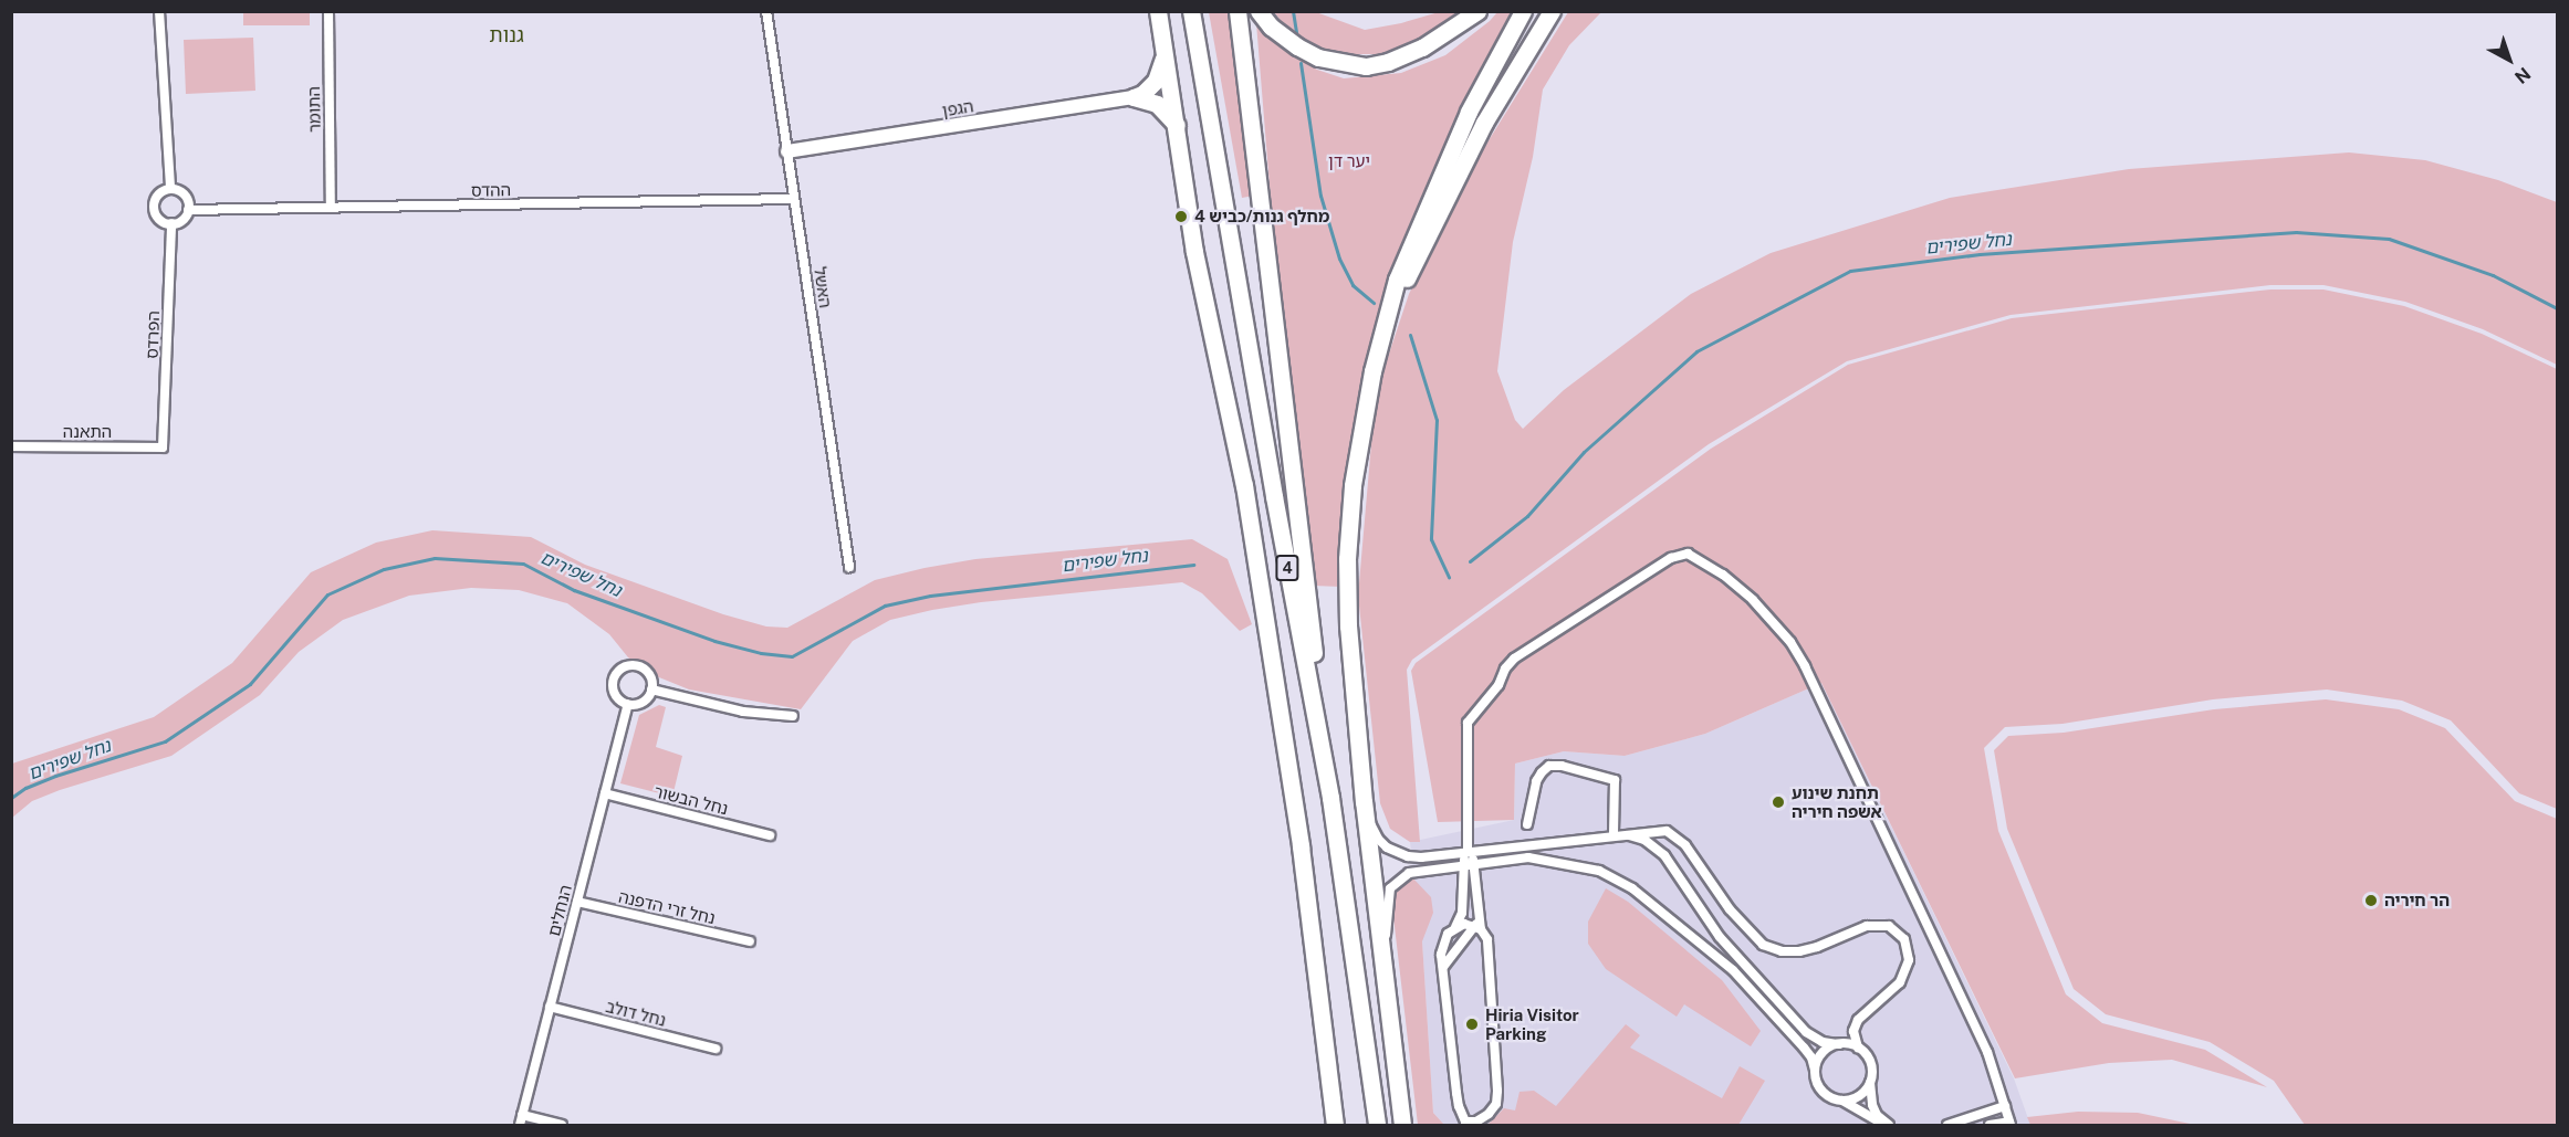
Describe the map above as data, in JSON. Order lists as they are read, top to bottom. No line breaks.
{"streets":{"highway":["4"],"street":["הגפן","התומר","ההדס","האשל","הפרדס","התאנה","נחל הבשור","נחל זרי הדפנה","הנחלים","נחל דולב"]},"crossings":[["הגפן","האשל"],["התומר","ההדס"],["ההדס","האשל"],["ההדס","הפרדס"],["הפרדס","התאנה"],["נחל הבשור","הנחלים"],["נחל זרי הדפנה","הנחלים"],["הנחלים","נחל דולב"]],"districts":["גנות"],"water":["נחל שפירים"],"parks":["יער דן"],"places":["מחלף גנות/כביש 4","תחנת שינוע אשפה חיריה","הר חיריה","Hiria Visitor Parking"],"north":"bottom right"}
